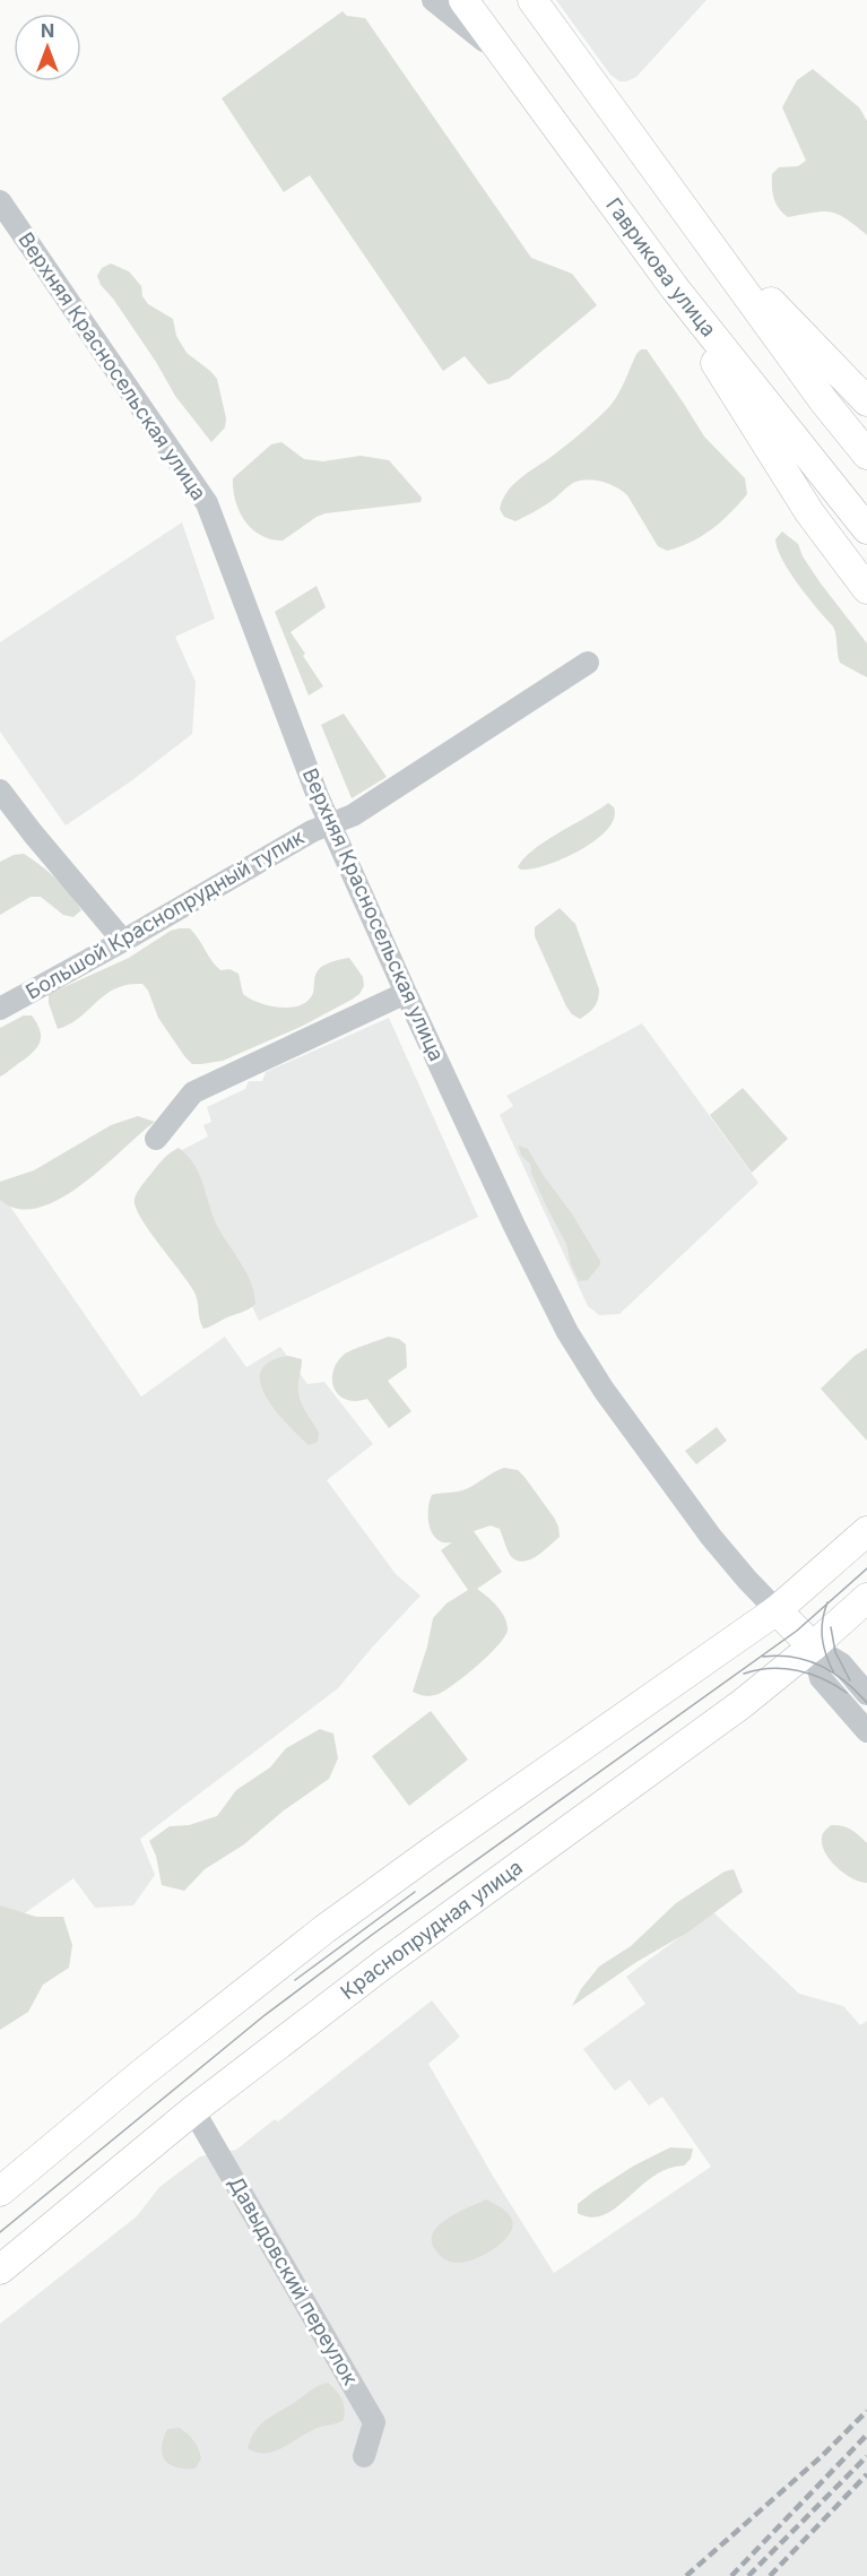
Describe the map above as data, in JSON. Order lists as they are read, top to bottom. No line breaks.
{"streets":{"main road":["Гаврикова улица","Краснопрудная улица"],"street":["Верхняя Красносельская улица","Большой Краснопрудный тупик","Давыдовский переулок"]},"crossings":[["Верхняя Красносельская улица","Большой Краснопрудный тупик"],["Краснопрудная улица","Давыдовский переулок"]],"north":"top"}
